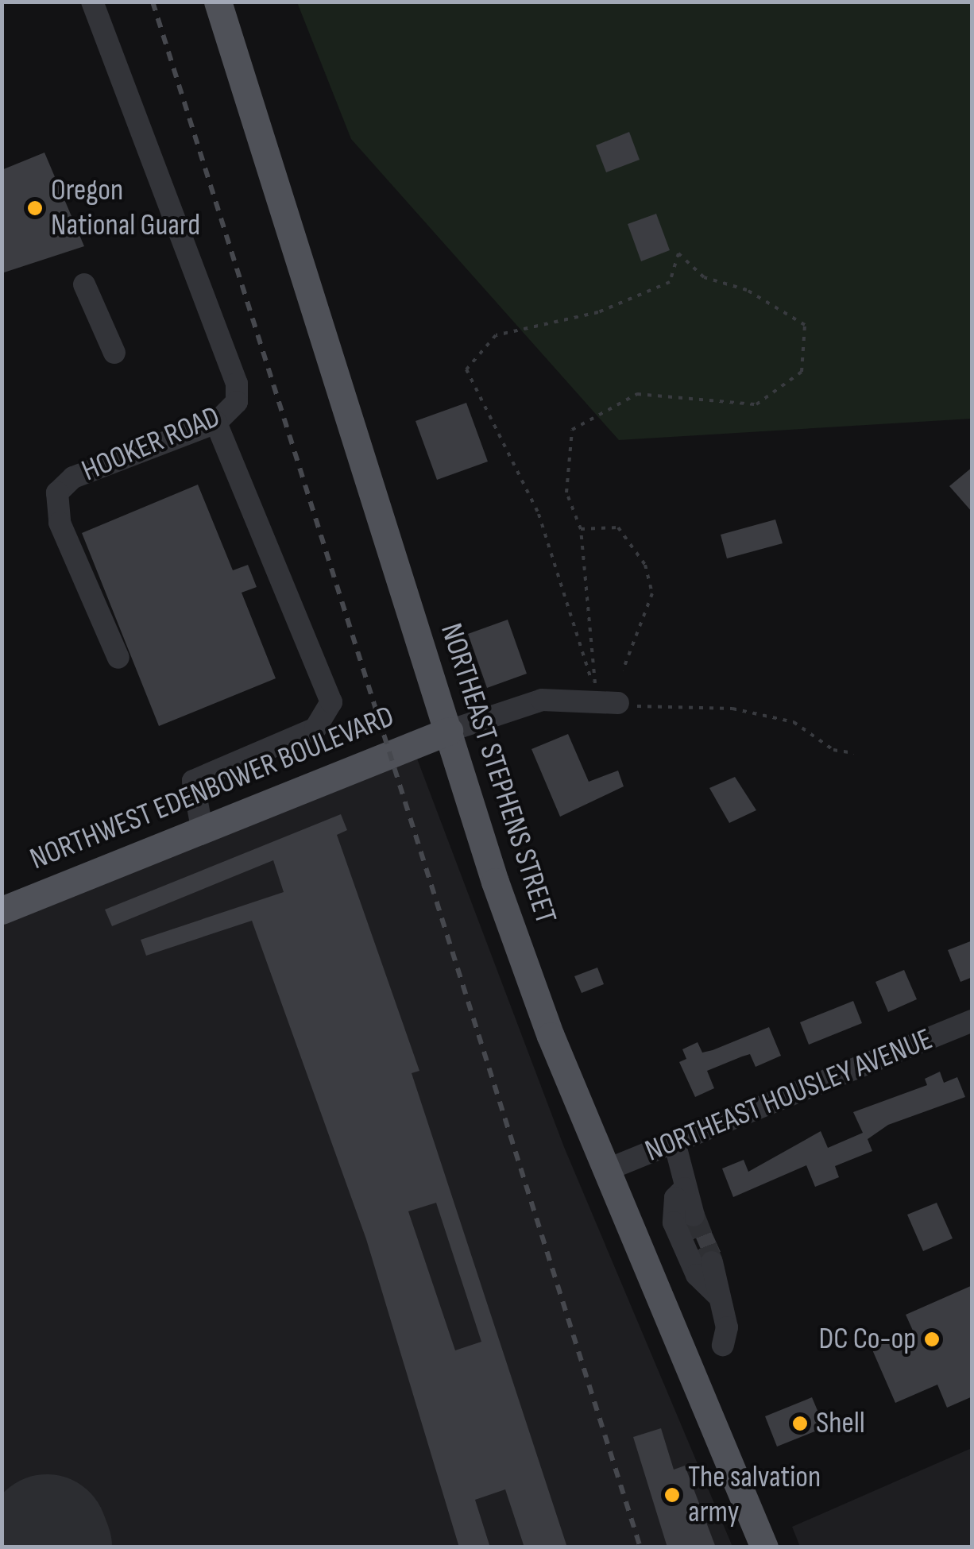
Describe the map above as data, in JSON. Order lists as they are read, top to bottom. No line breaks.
{"streets":{"main road":["NORTHEAST STEPHENS STREET","NORTHWEST EDENBOWER BOULEVARD"],"street":["HOOKER ROAD","NORTHEAST HOUSLEY AVENUE"]},"crossings":[["NORTHEAST STEPHENS STREET","NORTHWEST EDENBOWER BOULEVARD"],["NORTHEAST STEPHENS STREET","NORTHEAST HOUSLEY AVENUE"]],"places":["Oregon National Guard","DC Co-op","Shell","The salvation army"]}
